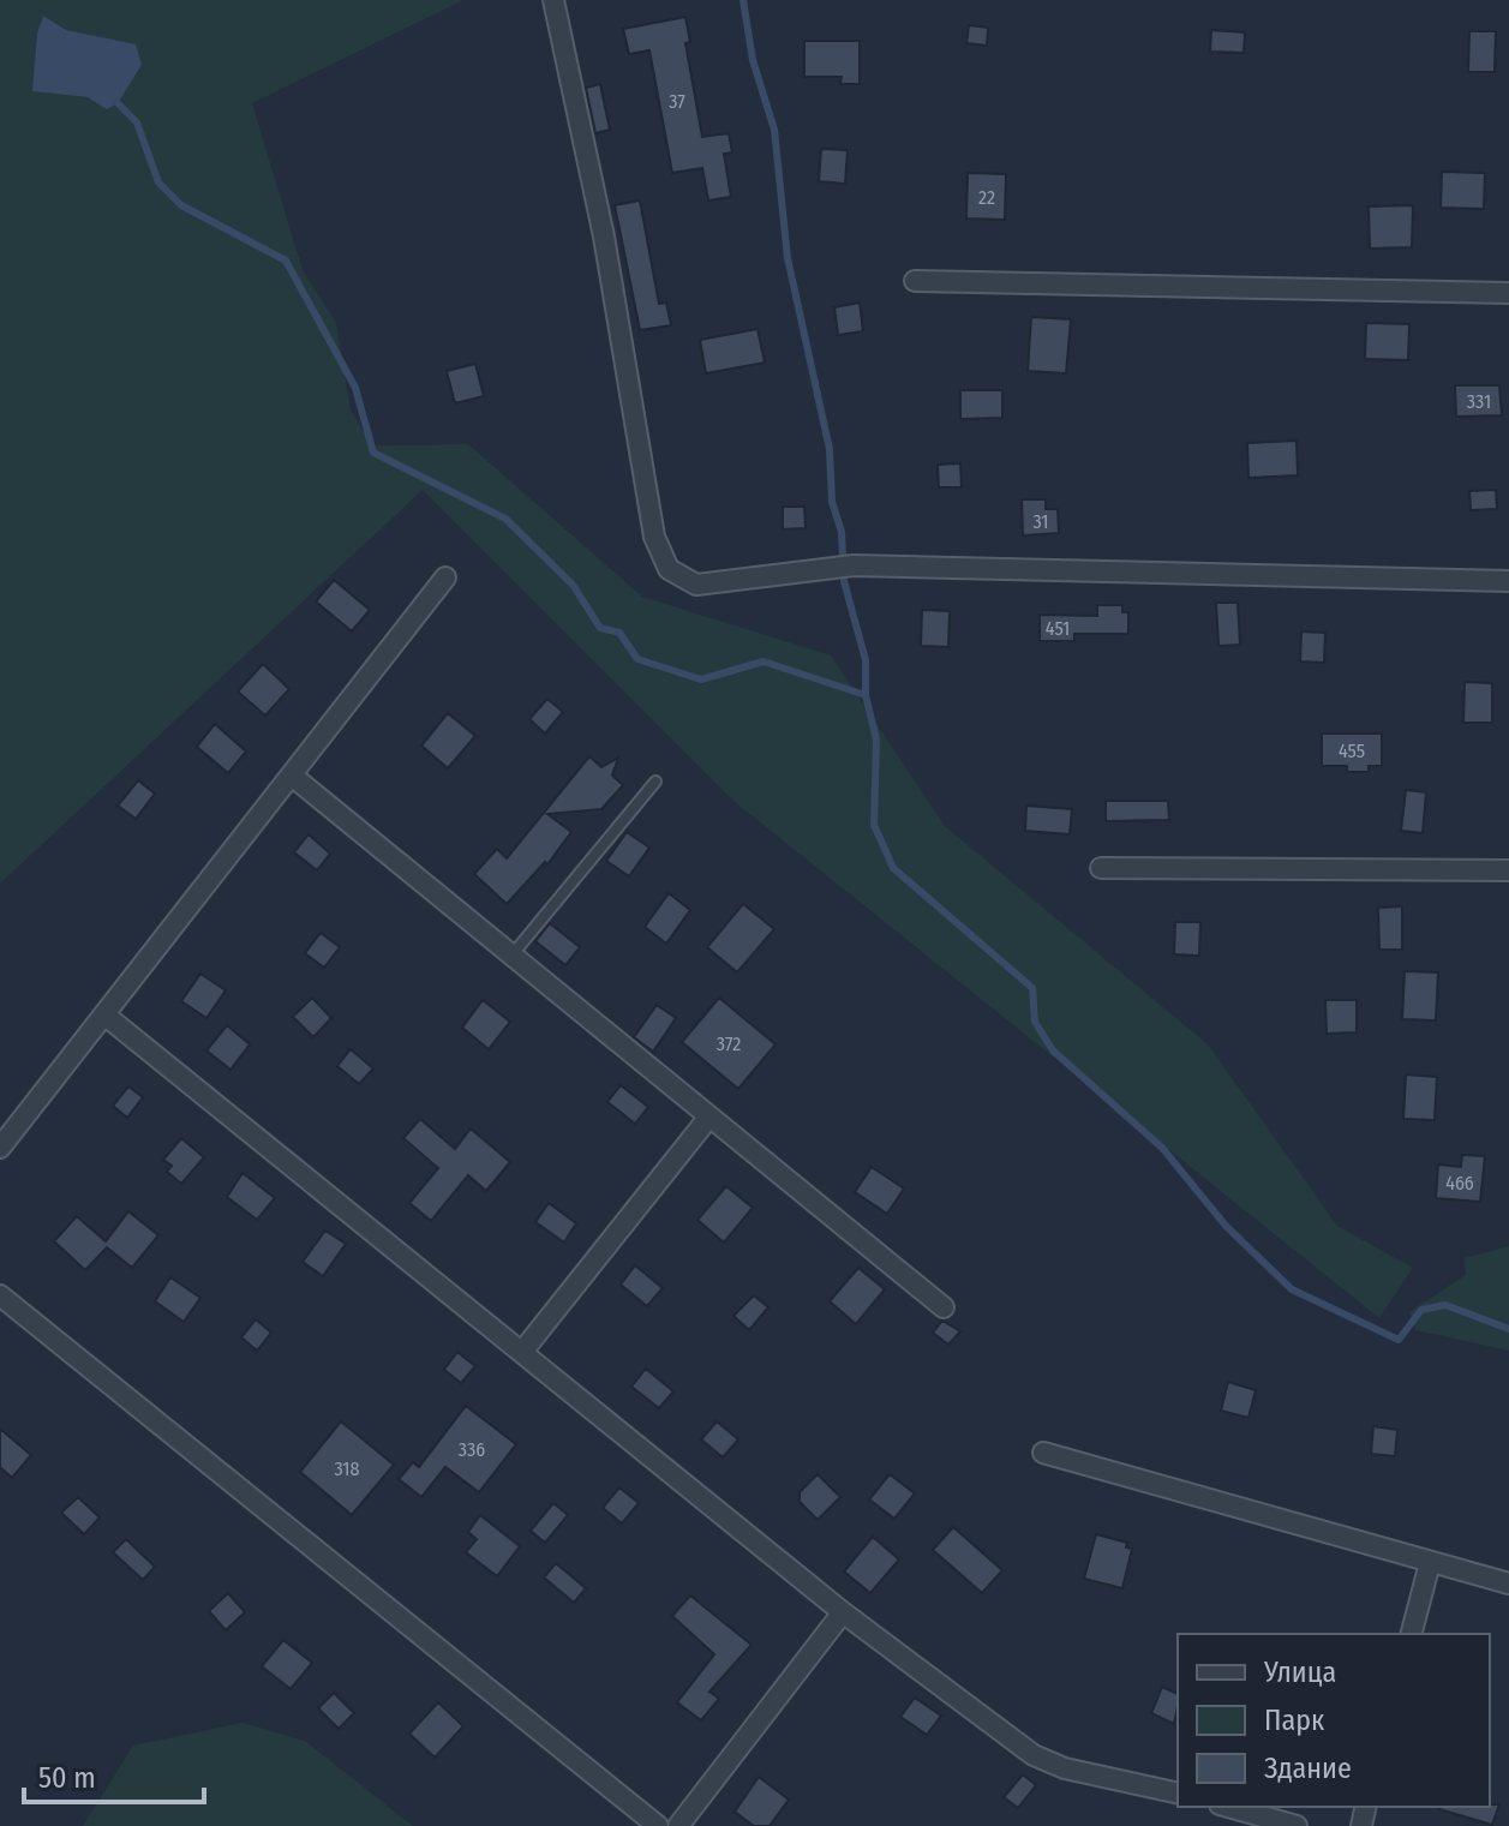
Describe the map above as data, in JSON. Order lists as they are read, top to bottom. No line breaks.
{"house_numbers":["37","22","331","31","451","455","372","466","336","318"],"legend":["Улица","Парк","Здание"],"scale_bar":"50 m"}
